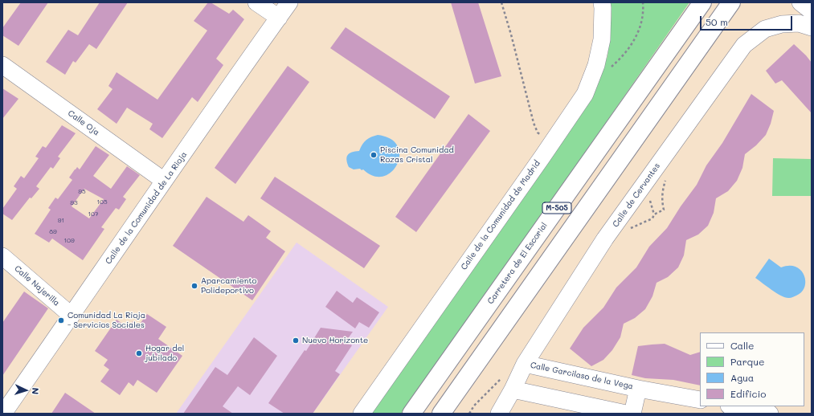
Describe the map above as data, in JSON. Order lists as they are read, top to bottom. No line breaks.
{"streets":{"highway":["M-505","Carretera de El Escorial"],"street":["Calle Oja","Calle de Cervantes","Calle de la Comunidad de La Rioja","Calle de la Comunidad de Madrid","Calle Najerilla","Calle Garcilaso de la Vega"]},"crossings":[["Calle Oja","Calle de la Comunidad de La Rioja"],["Calle de Cervantes","Calle Garcilaso de la Vega"],["Calle de la Comunidad de La Rioja","Calle Najerilla"]],"places":["Piscina Comunidad Rozas Cristal","Aparcamiento Polideportivo","Comunidad La Rioja - Servicios Sociales","Nuevo Horizonte","Hogar del jubilado"],"house_numbers":["95","105","93","107","91","89","109"],"legend":["Calle","Parque","Agua","Edificio"],"scale_bar":"50 m","north":"right"}
